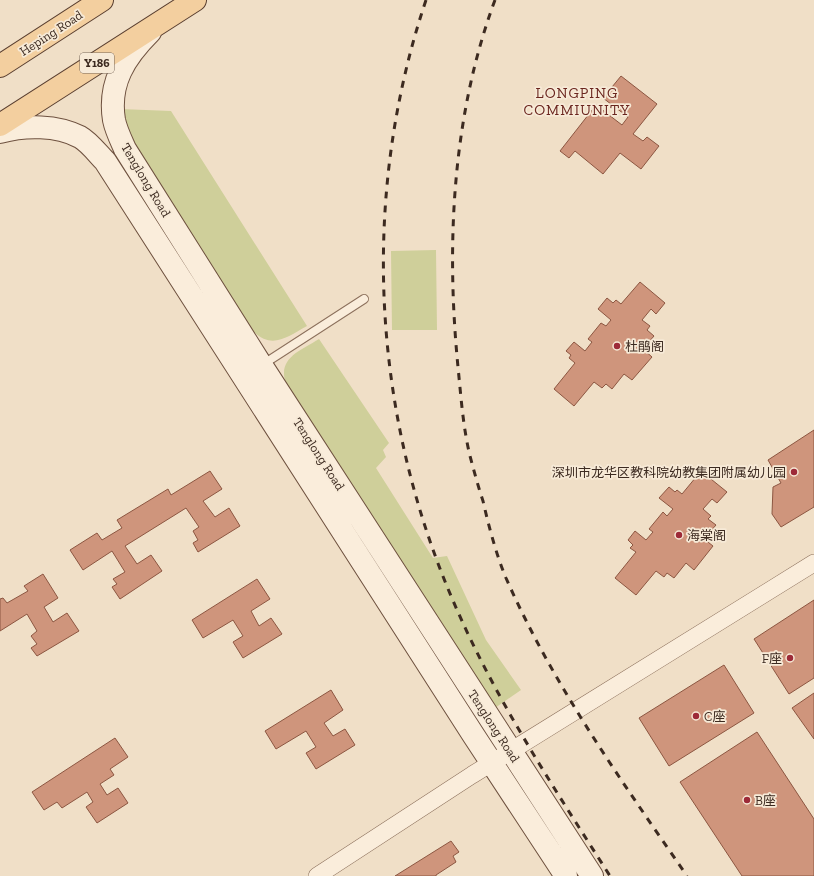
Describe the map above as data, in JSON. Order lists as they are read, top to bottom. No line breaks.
{"streets":{"main road":["Heping Road","Y186","Tenglong Road"]},"crossings":[["Y186","Tenglong Road"]],"districts":["LONGPING COMMIUNITY"],"places":["杜鹃阁","深圳市龙华区教科院幼教集团附属幼儿园","海棠阁","F座","C座","B座"]}
